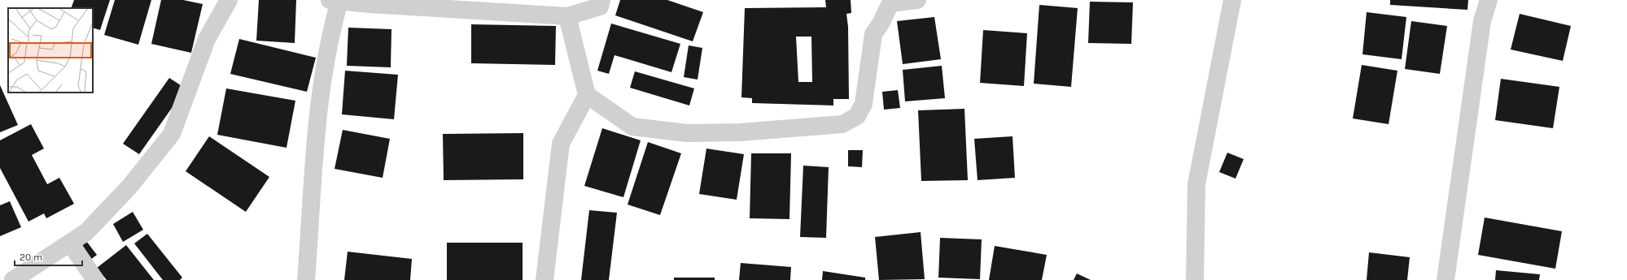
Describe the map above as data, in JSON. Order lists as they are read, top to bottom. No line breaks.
{"scale_bar":"20 m"}
